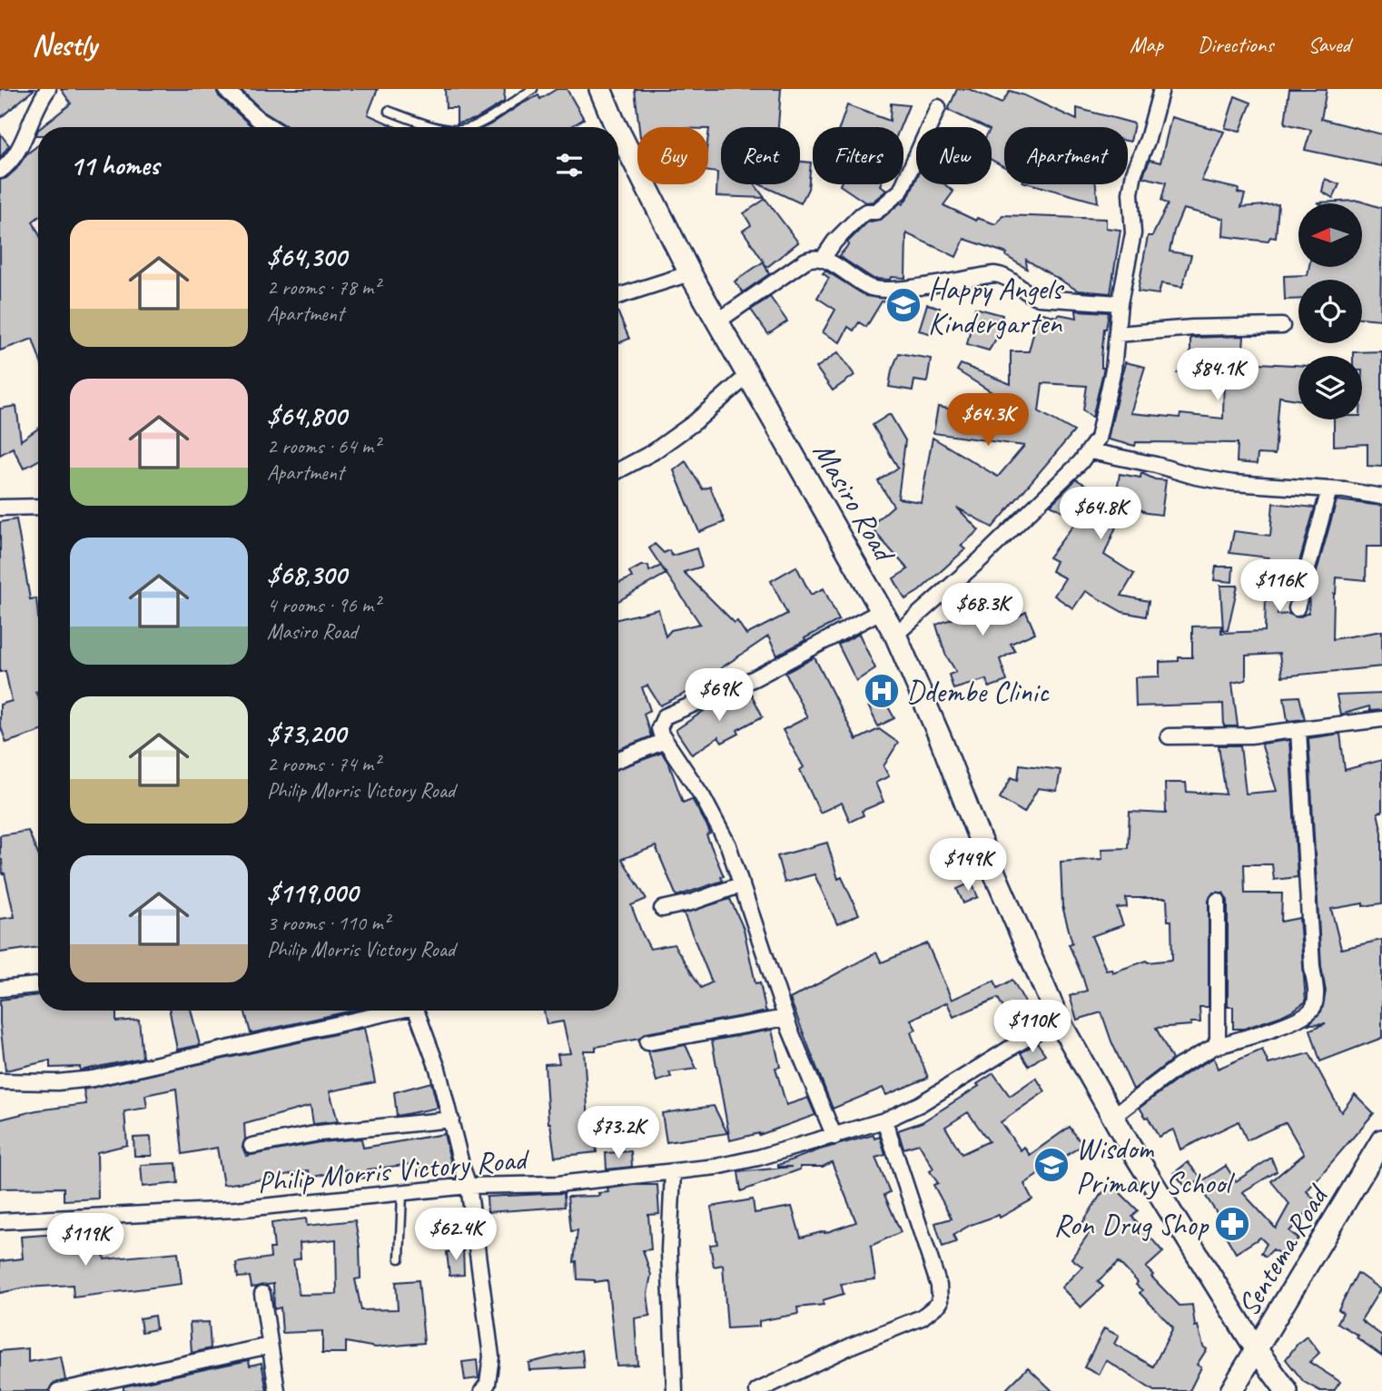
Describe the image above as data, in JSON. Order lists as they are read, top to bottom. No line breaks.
{"streets":{"main road":["Masiro Road","Sentema Road"],"street":["Philip Morris Victory Road"]},"crossings":[["Masiro Road","Philip Morris Victory Road"],["Masiro Road","Sentema Road"]],"places":{"school or university":["Happy Angels Kindergarten","Wisdom Primary School"],"hospital":["Ddembe Clinic"],"pharmacy":["Ron Drug Shop"]},"north":"left","page":{"header":"Nestly","nav":["Map","Directions","Saved"],"chip":["Buy","Rent","Filters","New","Apartment"],"heading":"11 homes","list":[{"name":"$64,300","note":"2 rooms · 78 m² · Apartment"},{"name":"$64,800","note":"2 rooms · 64 m² · Apartment"},{"name":"$68,300","note":"4 rooms · 96 m² · Masiro Road"},{"name":"$73,200","note":"2 rooms · 74 m² · Philip Morris Victory Road"},{"name":"$119,000","note":"3 rooms · 110 m² · Philip Morris Victory Road"}],"price":["$84.1K","$64.3K","$64.8K","$116K","$68.3K","$69K","$149K","$110K","$73.2K","$62.4K","$119K"]}}
